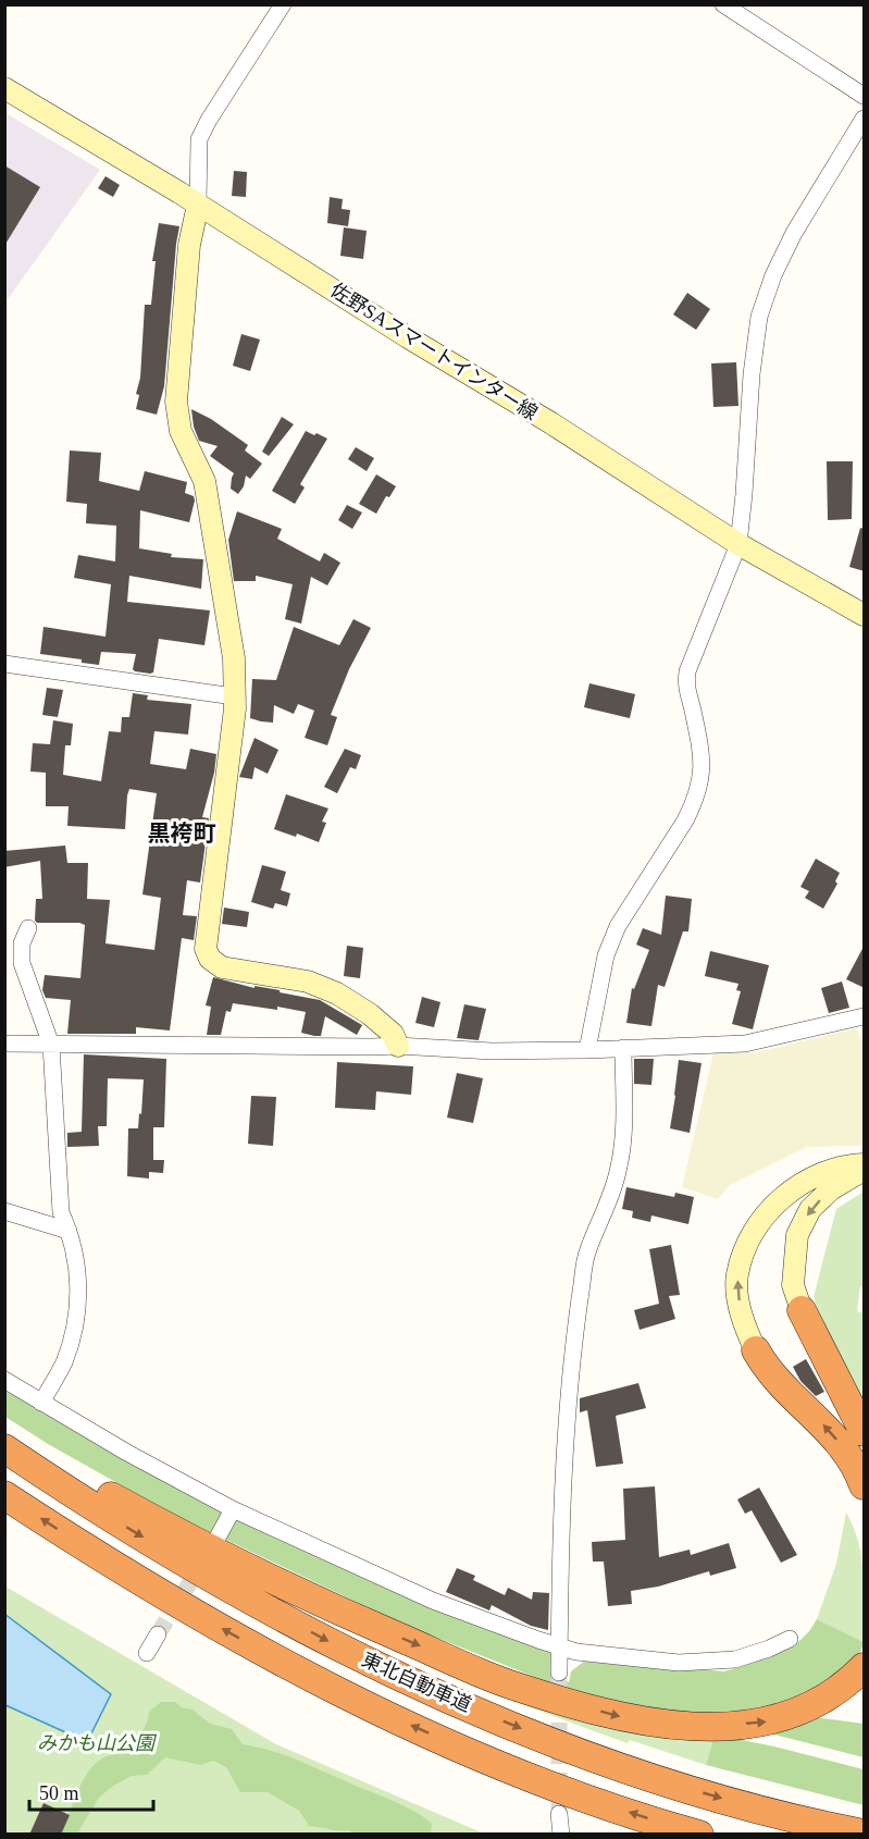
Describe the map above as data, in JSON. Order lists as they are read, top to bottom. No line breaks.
{"streets":{"highway":["東北自動車道"],"main road":["佐野SAスマートインター線"]},"districts":["黒袴町"],"parks":["みかも山公園"],"scale_bar":"50 m"}
